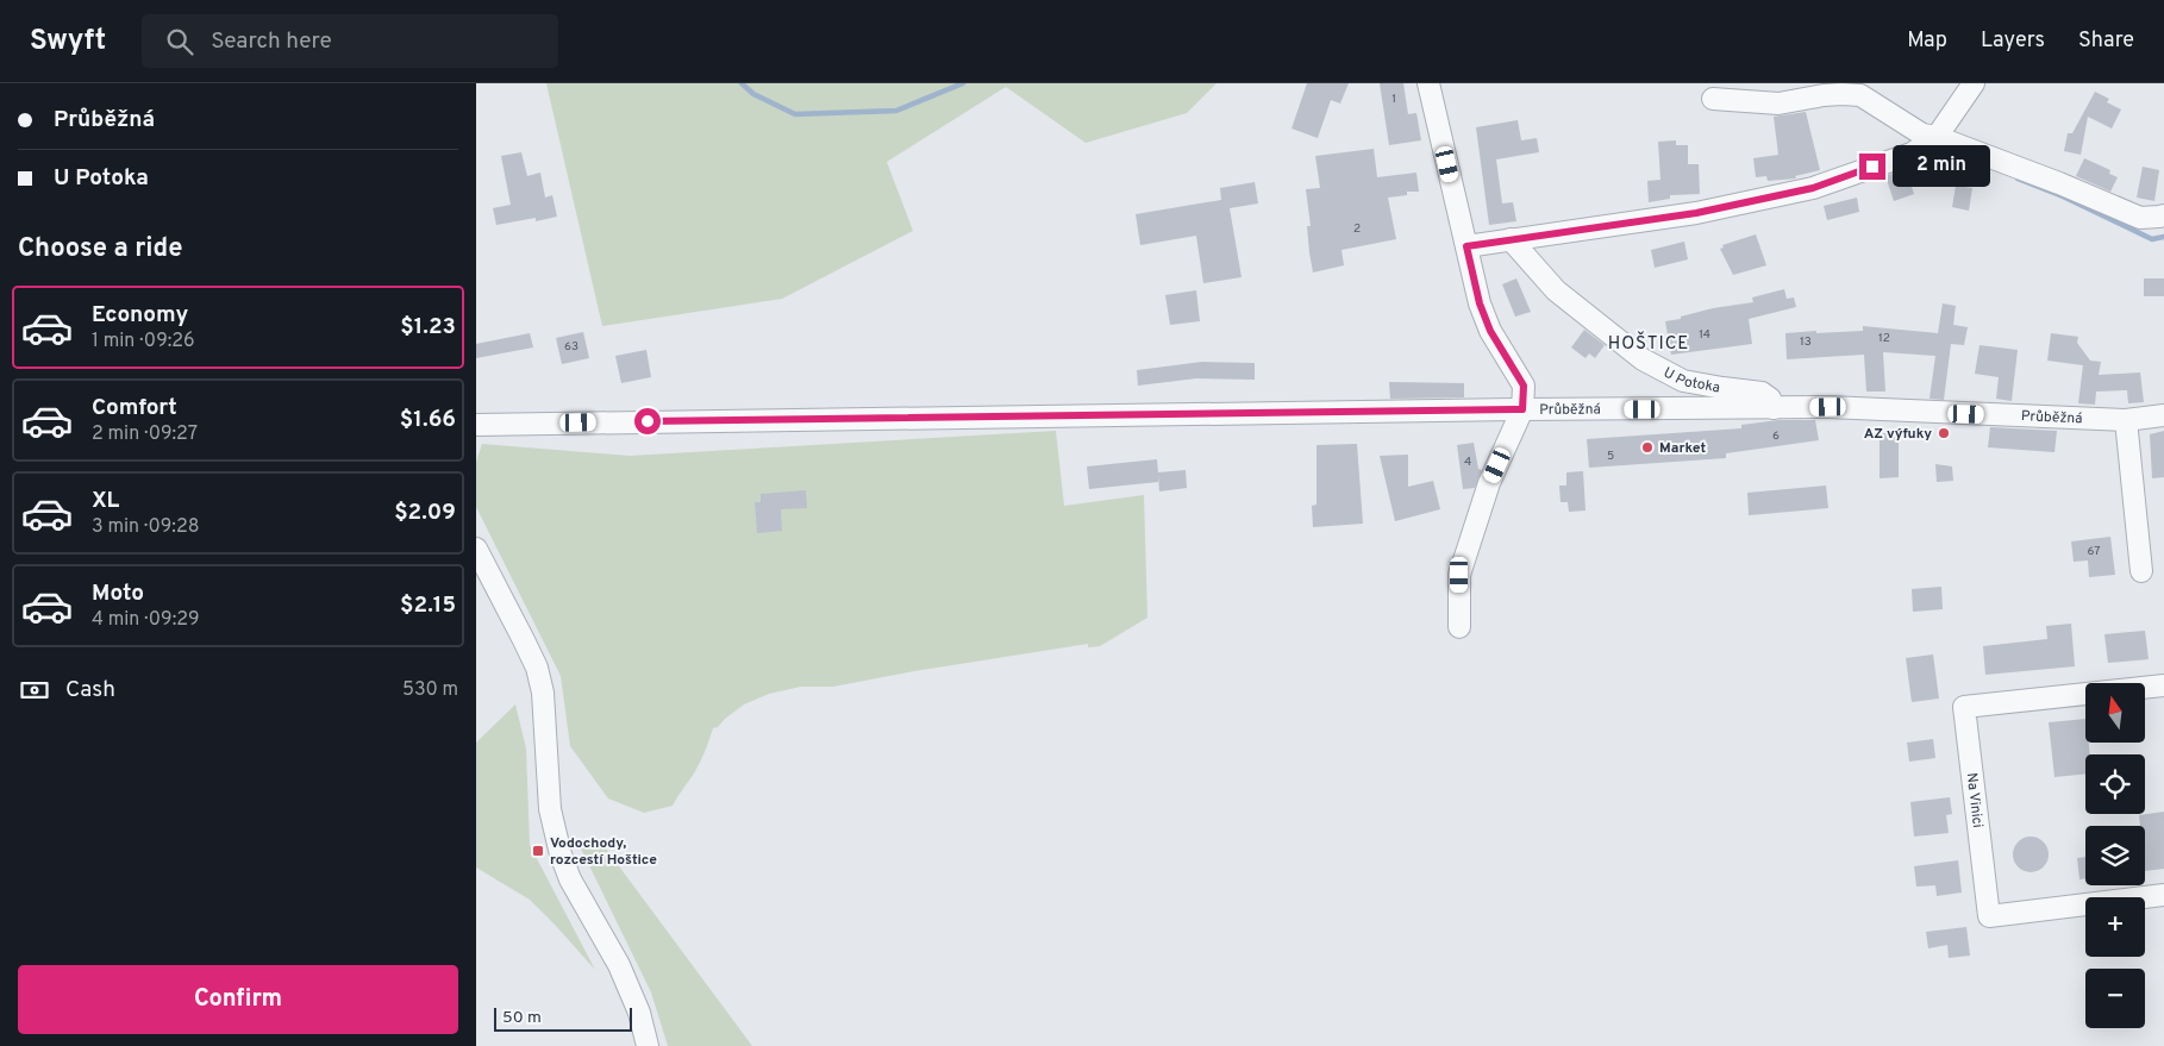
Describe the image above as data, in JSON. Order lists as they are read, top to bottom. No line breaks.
{"streets":{"street":["U Potoka","Průběžná","Na Vinici"]},"crossings":[["U Potoka","Průběžná"]],"districts":["HOŠTICE"],"places":{"other":["AZ výfuky","Market"],"transit":["Vodochody, rozcestí Hoštice"]},"house_numbers":["1","2","14","12","13","63","6","5","4","67"],"scale_bar":"50 m","north":"top","page":{"header":"Swyft","search":"Search here","nav":["Map","Layers","Share"],"banner":["Průběžná","U Potoka"],"bubble":"2 min","heading":"Choose a ride","list":[{"name":"Economy","note":"1 min · 09:26","value":"$1.23"},{"name":"Comfort","note":"2 min · 09:27","value":"$1.66"},{"name":"XL","note":"3 min · 09:28","value":"$2.09"},{"name":"Moto","note":"4 min · 09:29","value":"$2.15"}],"pay":["Cash","530 m"],"map_buttons":["+","−"],"buttons":"Confirm","scale":"50 m"}}
